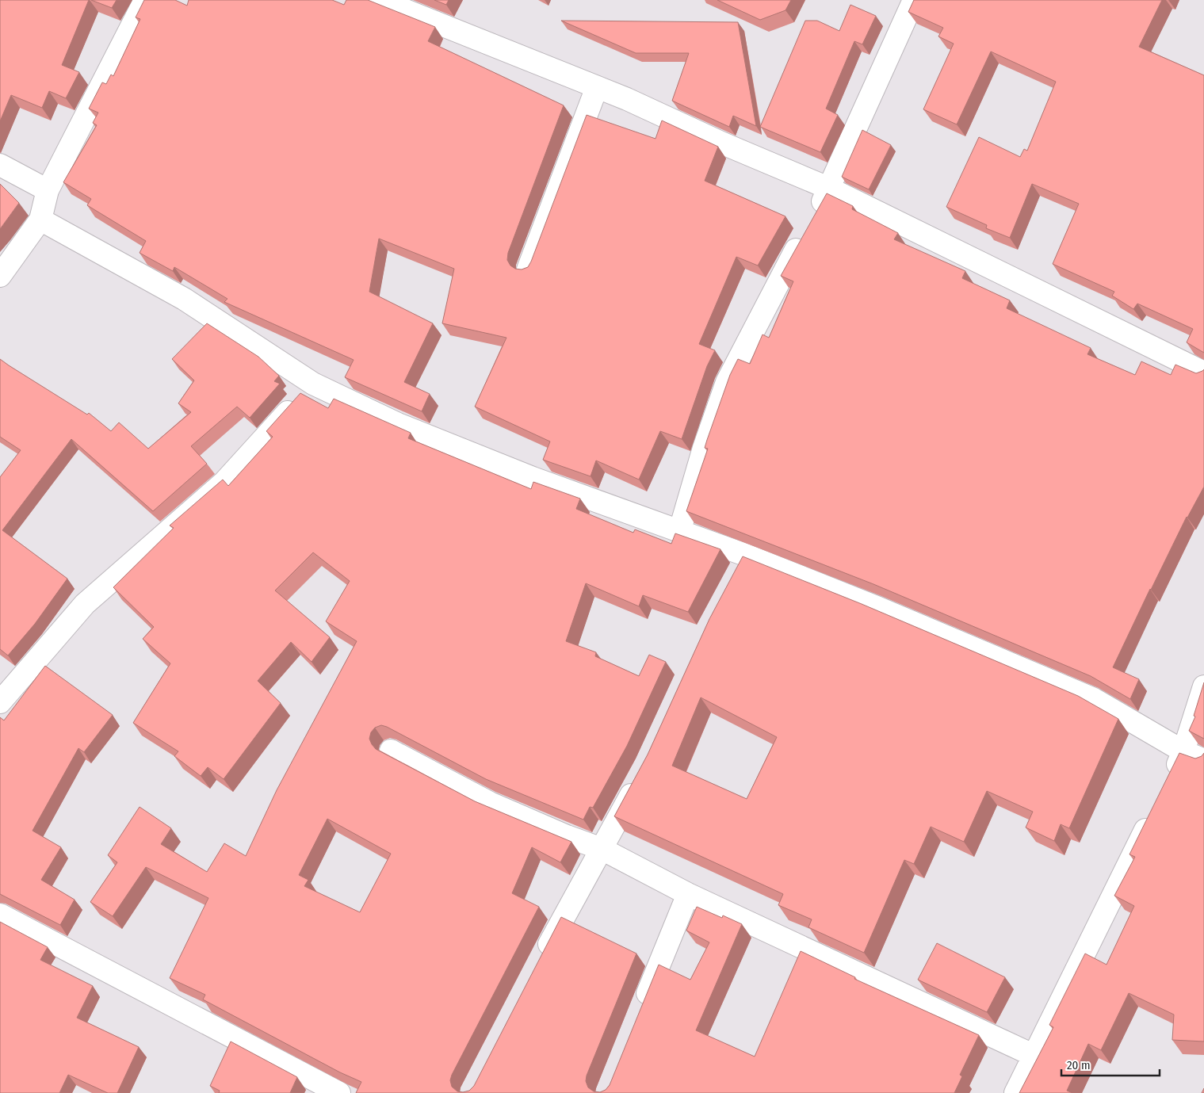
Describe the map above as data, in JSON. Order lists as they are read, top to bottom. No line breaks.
{"scale_bar":"20 m"}
